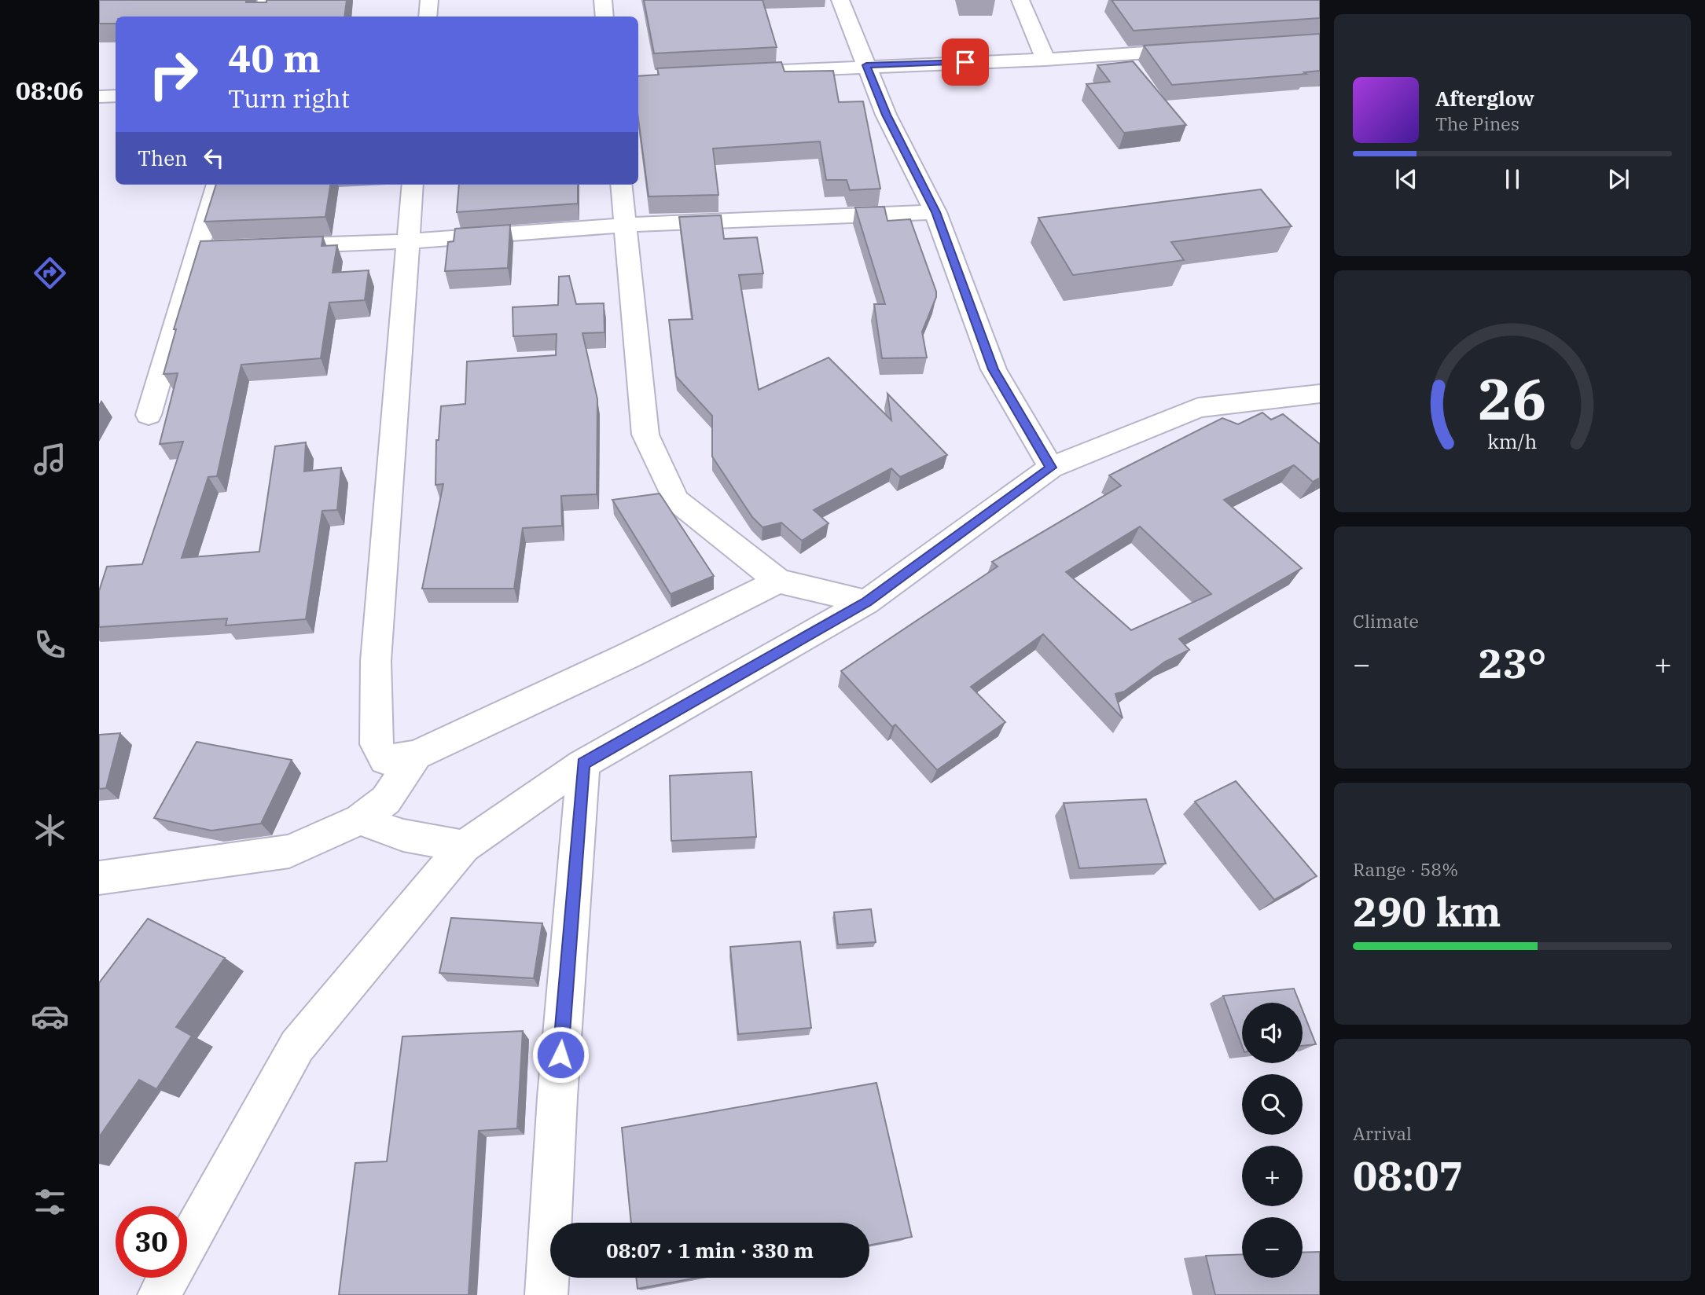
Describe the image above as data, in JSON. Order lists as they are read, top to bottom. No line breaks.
{"page":{"tabs":"08:06","turn":["40 m","Turn right"],"song":["Afterglow","The Pines"],"then":"Then","tile":["Climate",["Range · 58%","290 km"],["Arrival","08:07"]],"heat":["−","23°","+"],"map_buttons":["+","−"],"limit":"30","trip":"08:07 · 1 min · 330 m","gauge":["26","km/h"]}}
